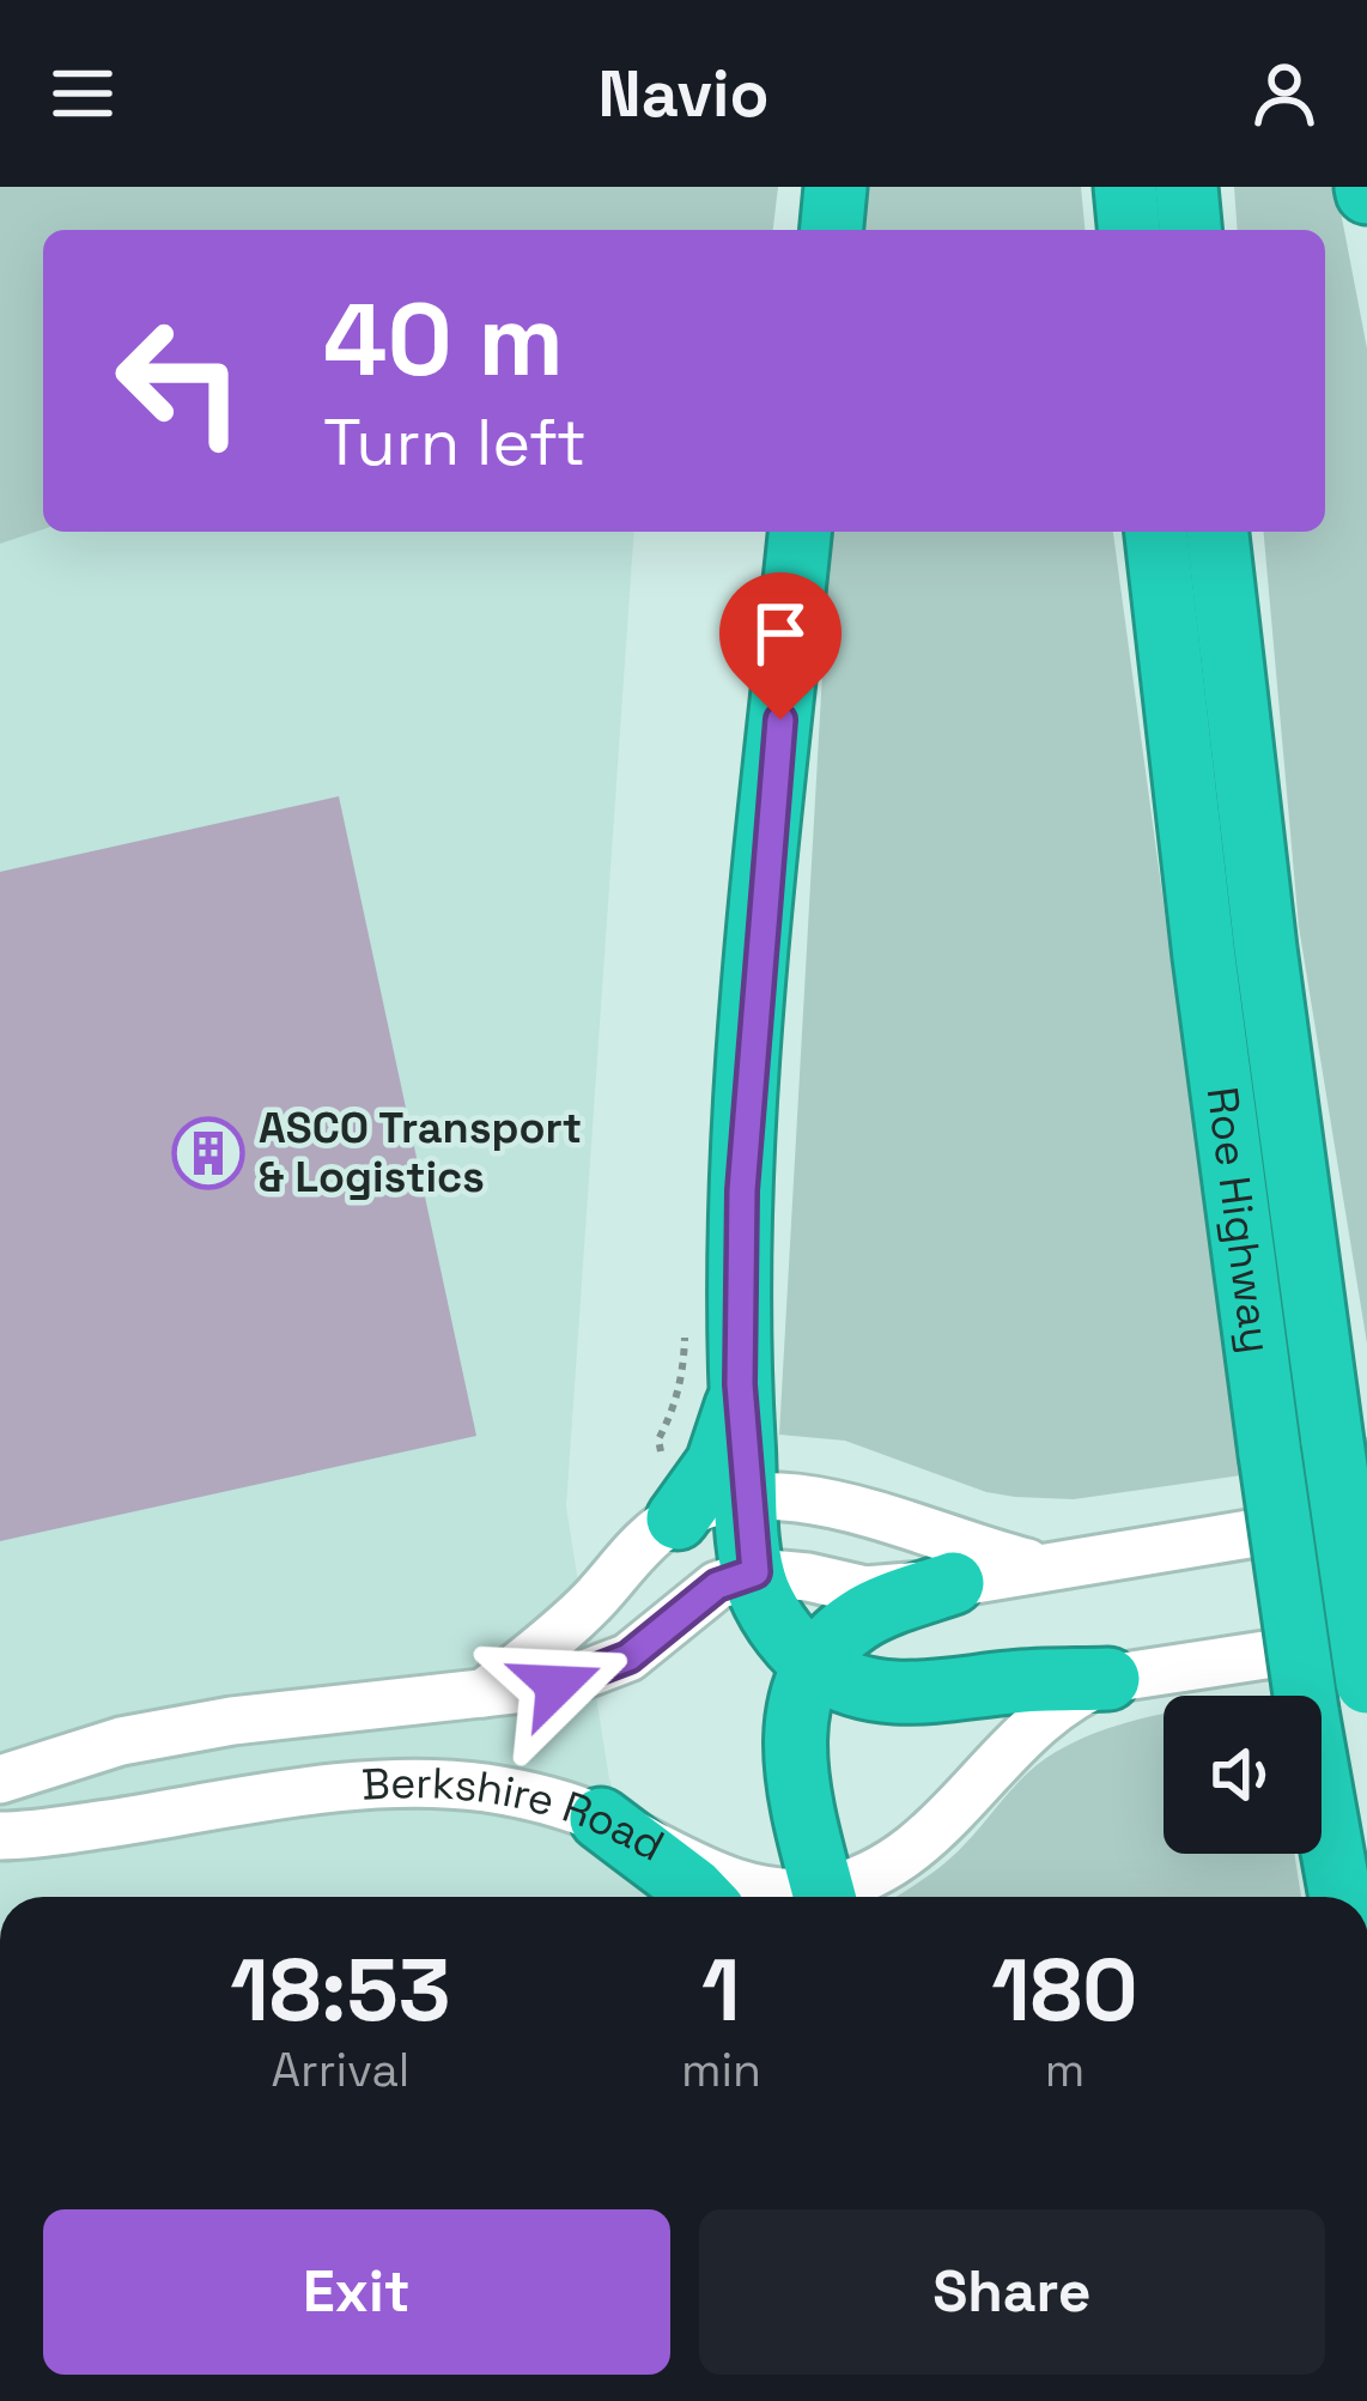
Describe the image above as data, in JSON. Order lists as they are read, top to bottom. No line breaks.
{"streets":{"highway":["Roe Highway"],"main road":["Berkshire Road"]},"places":{"building":["ASCO Transport & Logistics"]},"page":{"header":"Navio","turn":["40 m","Turn left"],"eta":["18:53","Arrival","1","min","180","m"],"buttons":["Exit","Share"]}}
